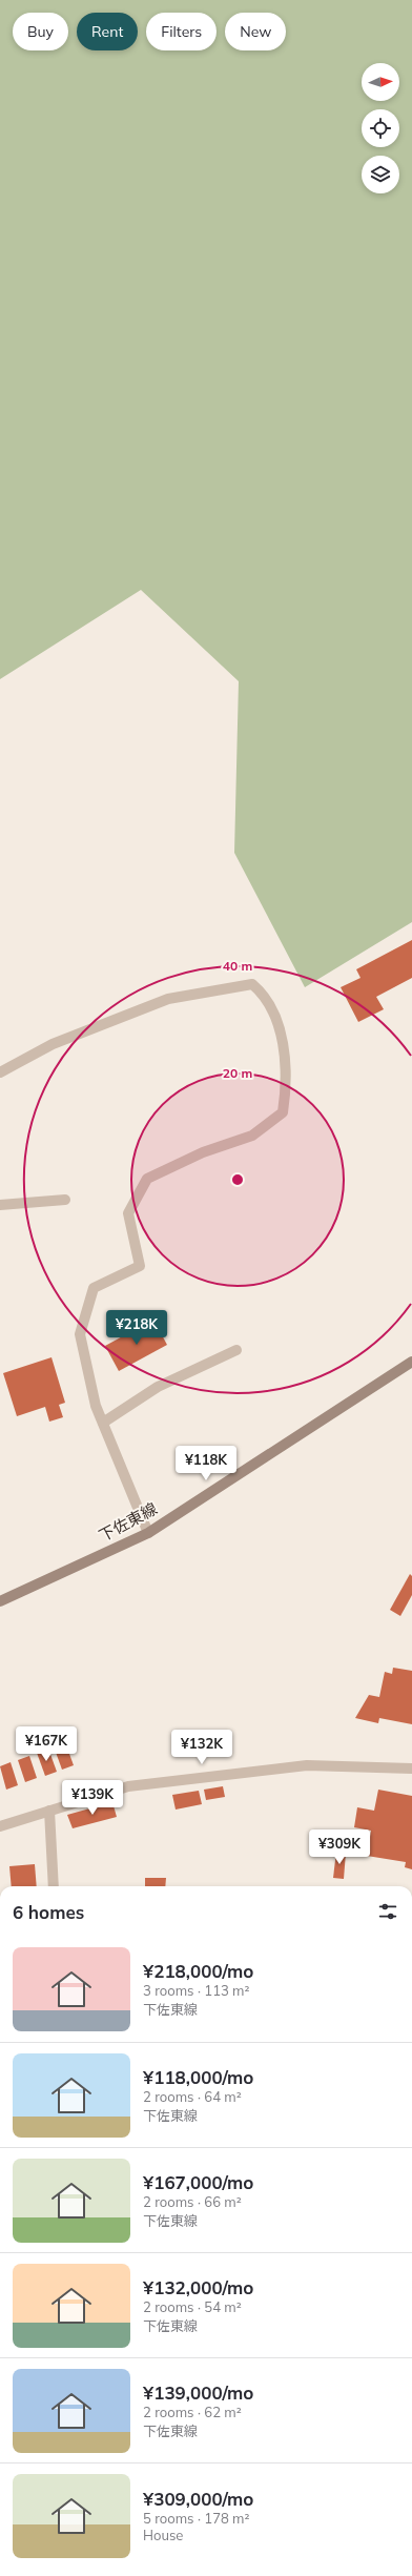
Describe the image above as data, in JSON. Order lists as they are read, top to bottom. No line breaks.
{"streets":{"main road":["下佐東線"]},"north":"right","page":{"chip":["Buy","Rent","Filters","New"],"price":["¥218K","¥118K","¥167K","¥132K","¥139K","¥309K"],"heading":"6 homes","list":[{"name":"¥218,000/mo","note":"3 rooms · 113 m² · 下佐東線"},{"name":"¥118,000/mo","note":"2 rooms · 64 m² · 下佐東線"},{"name":"¥167,000/mo","note":"2 rooms · 66 m² · 下佐東線"},{"name":"¥132,000/mo","note":"2 rooms · 54 m² · 下佐東線"},{"name":"¥139,000/mo","note":"2 rooms · 62 m² · 下佐東線"},{"name":"¥309,000/mo","note":"5 rooms · 178 m² · House"}]},"rings":["40 m","20 m"]}
